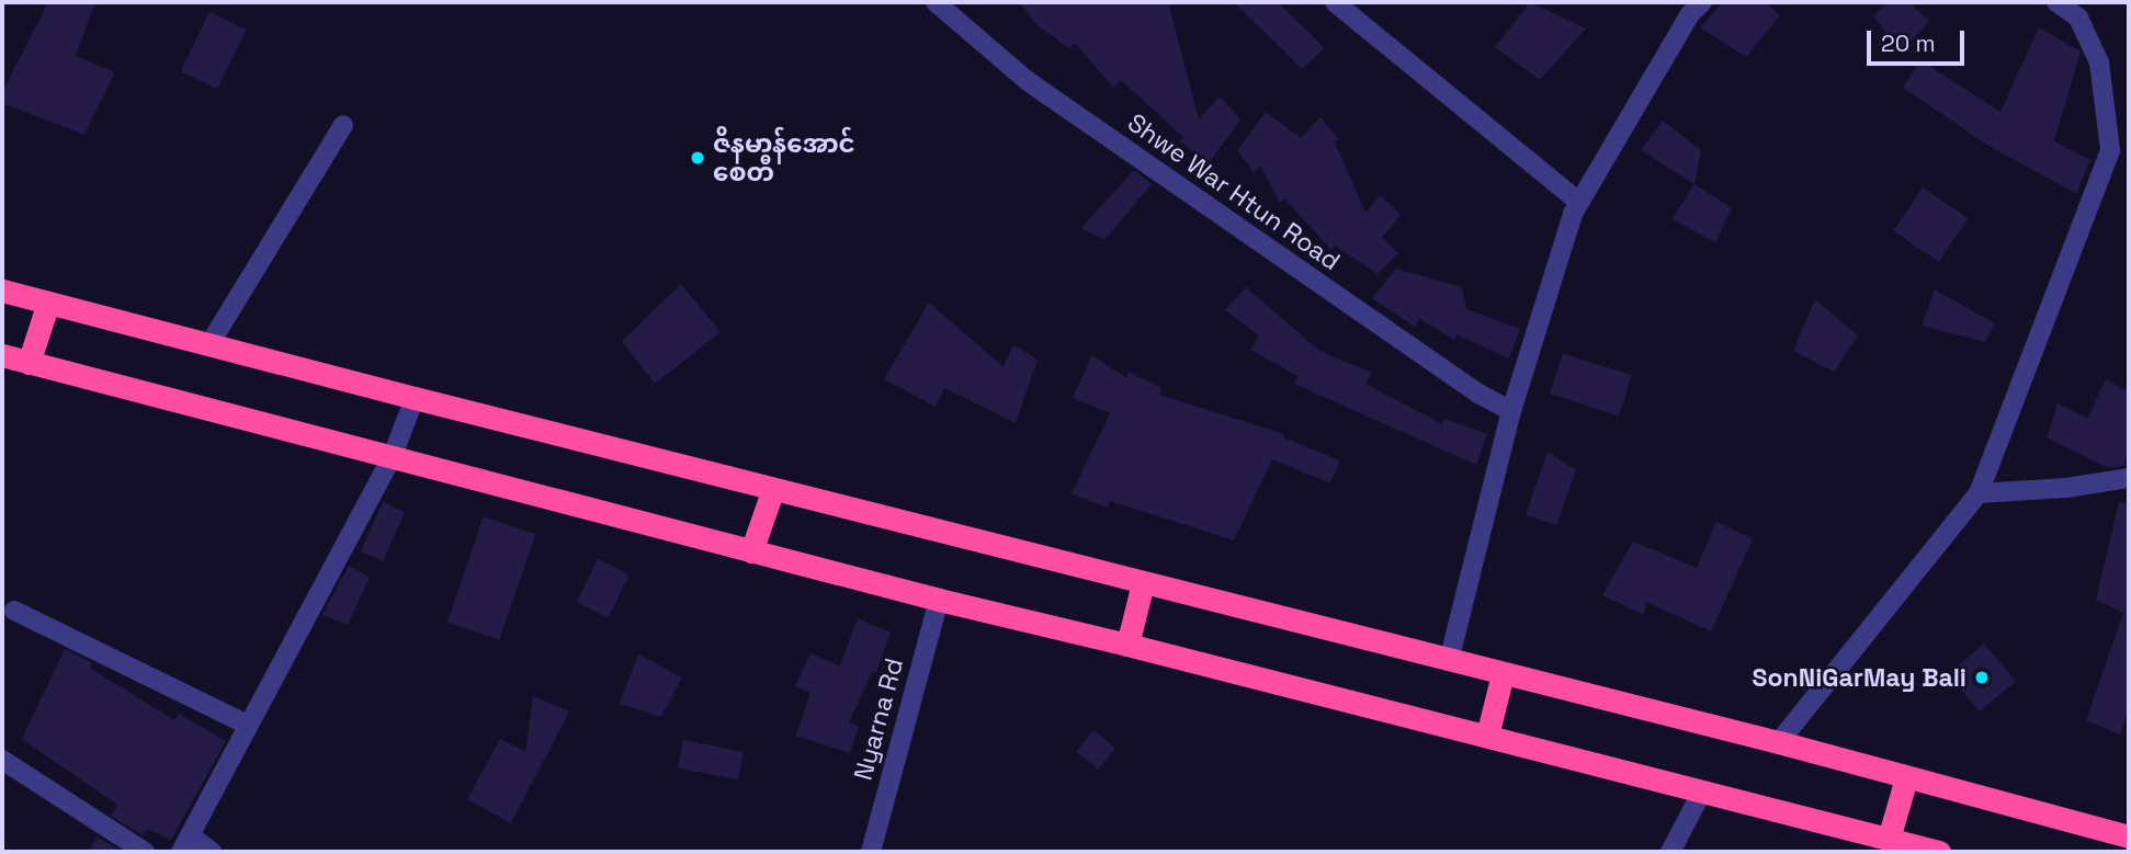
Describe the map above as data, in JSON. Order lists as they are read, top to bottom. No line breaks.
{"streets":{"street":["Shwe War Htun Road","Nyarna Rd"]},"places":["ဇိနမာန်အောင် စေတီ","SonNiGarMay Bali"],"scale_bar":"20 m"}
